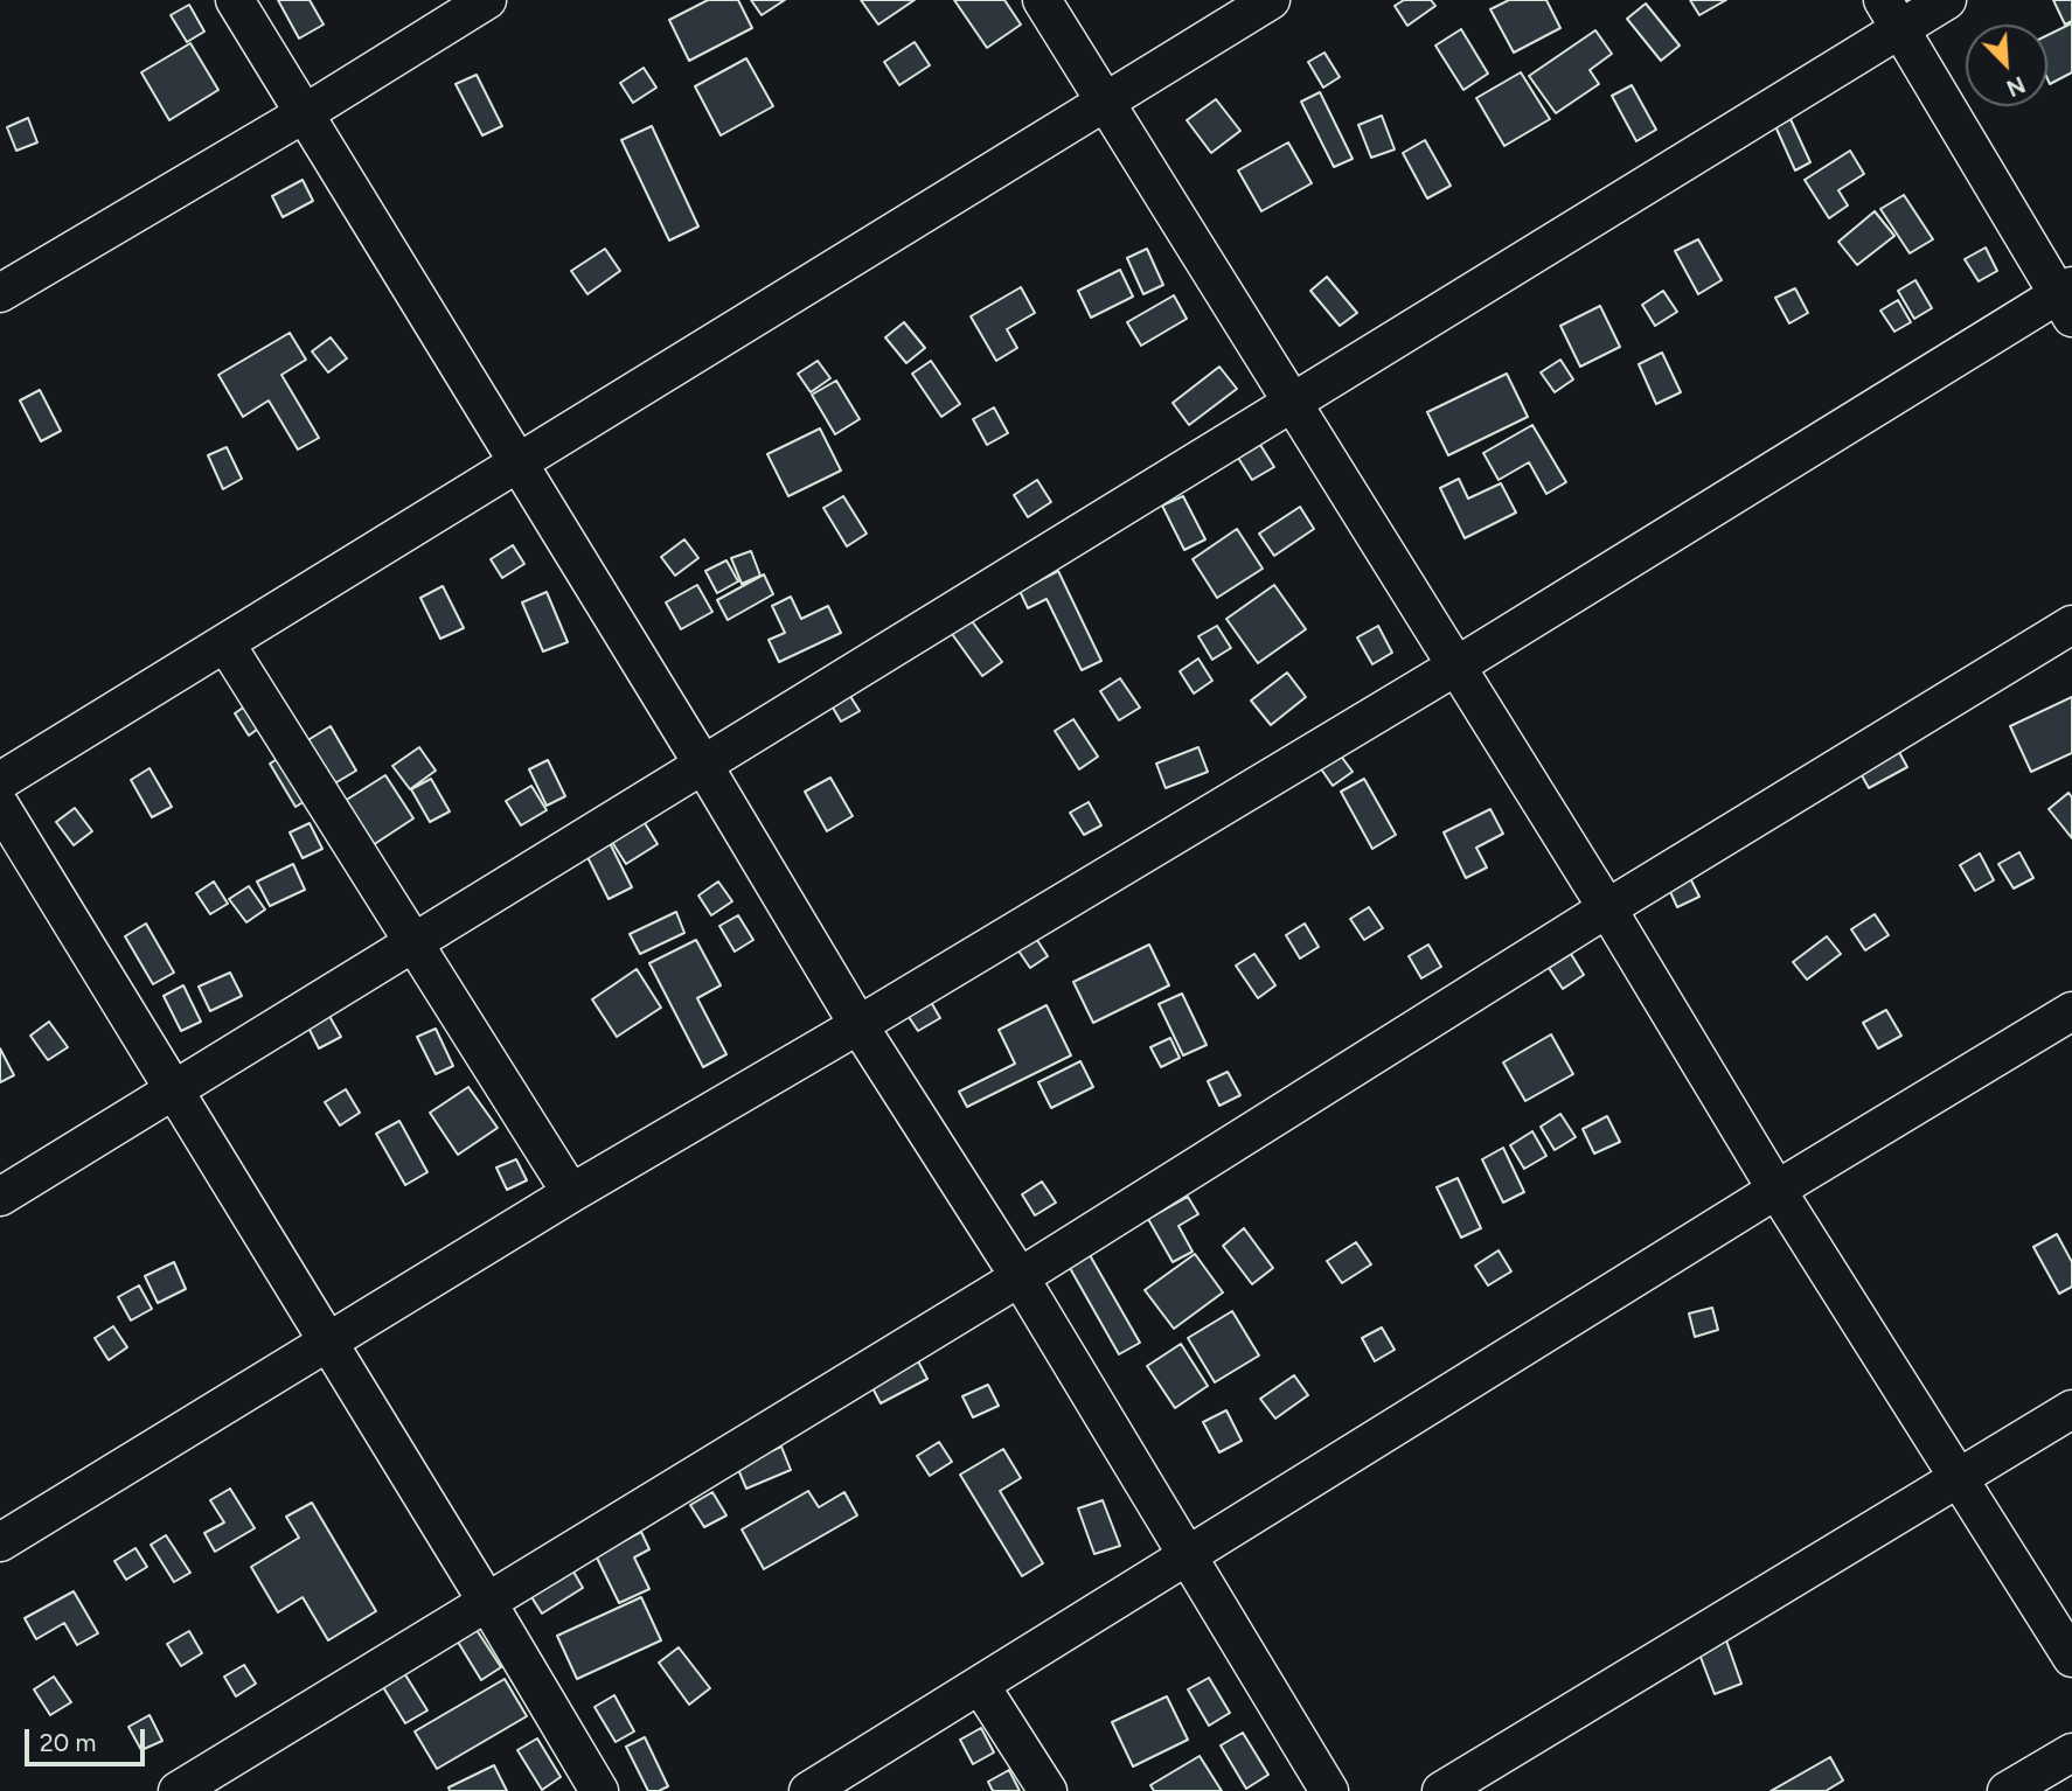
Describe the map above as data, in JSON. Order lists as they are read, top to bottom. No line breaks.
{"scale_bar":"20 m","north":"bottom right"}
